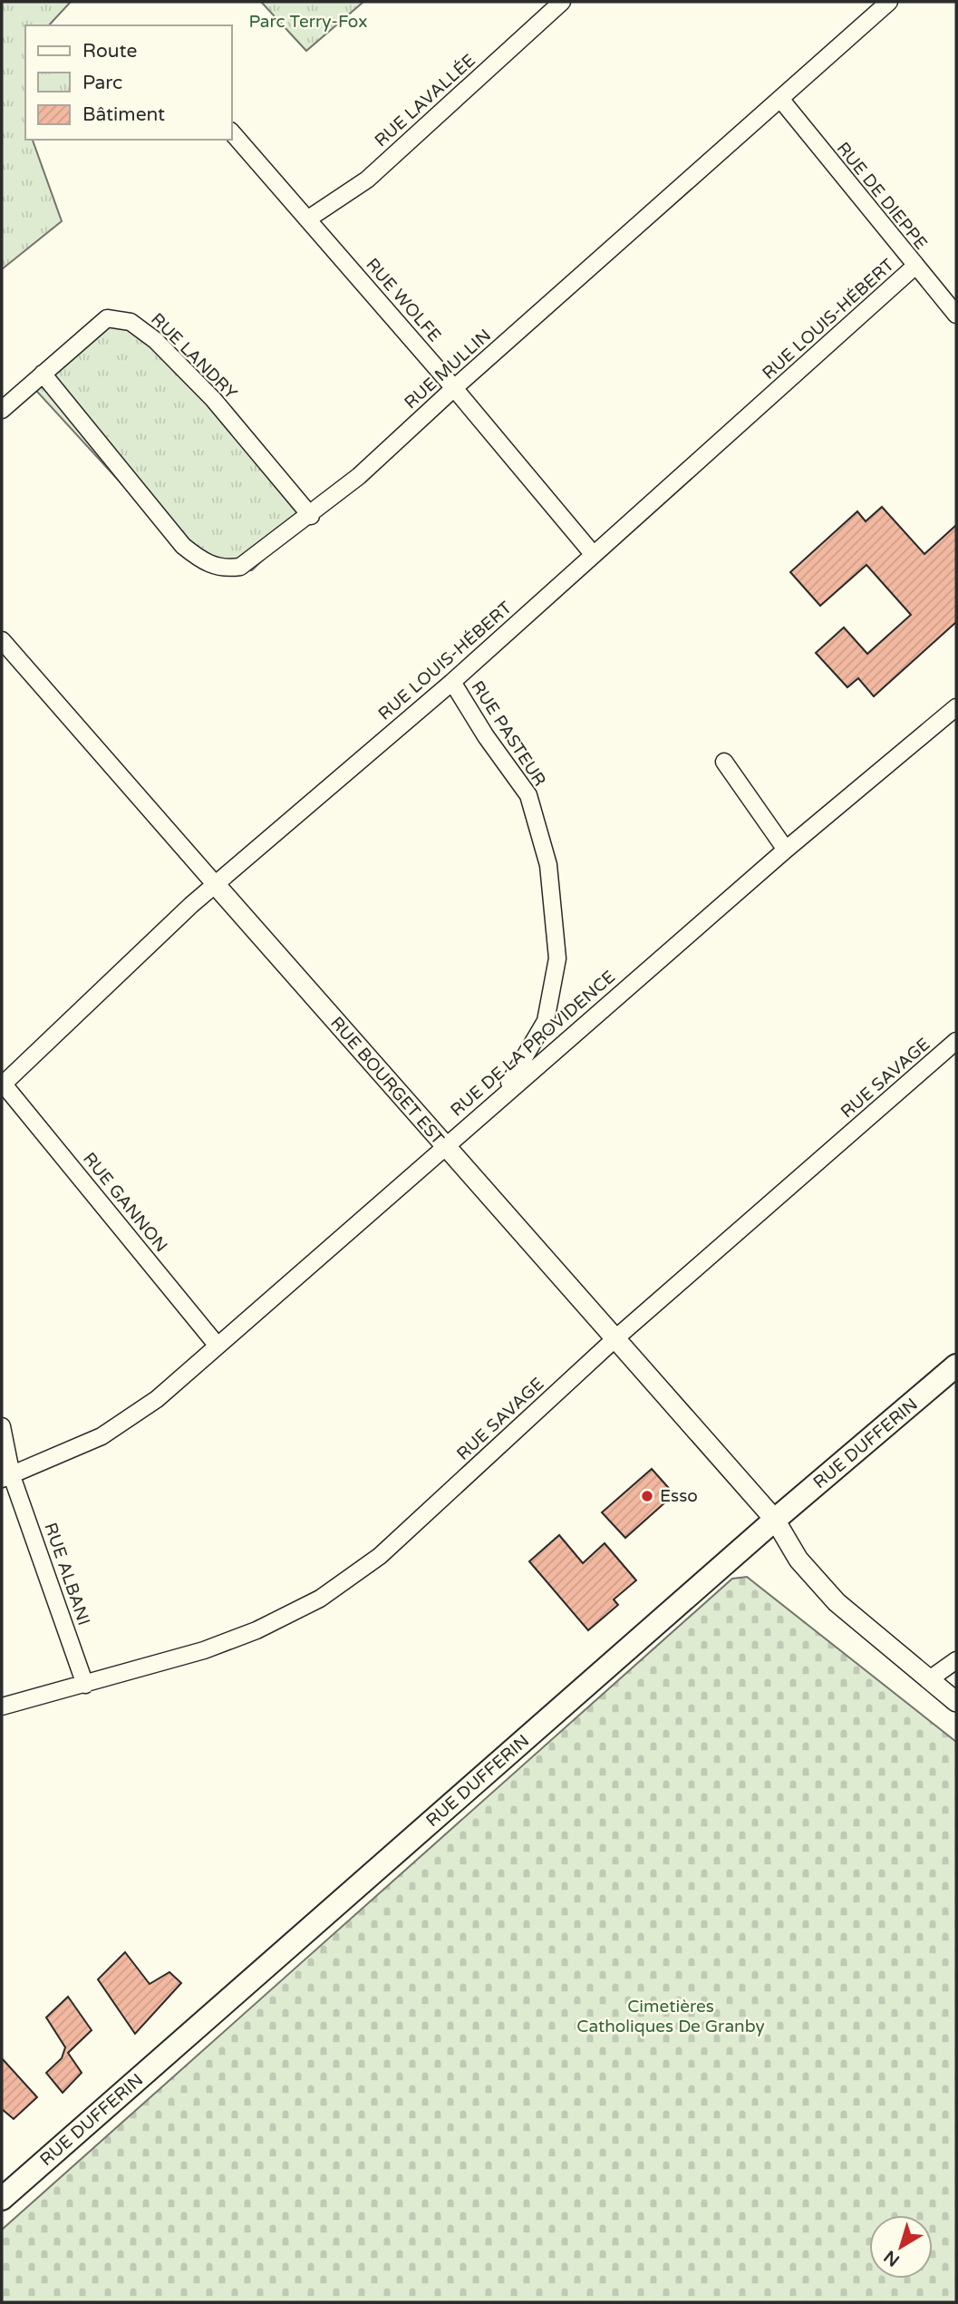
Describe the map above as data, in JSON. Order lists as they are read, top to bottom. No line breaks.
{"streets":{"main road":["RUE DUFFERIN"],"street":["RUE LAVALLÉE","RUE DE DIEPPE","RUE WOLFE","RUE LOUIS-HÉBERT","RUE LANDRY","RUE MULLIN","RUE PASTEUR","RUE DE LA PROVIDENCE","RUE SAVAGE","RUE BOURGET EST","RUE GANNON","RUE ALBANI"]},"crossings":[["RUE LAVALLÉE","RUE WOLFE"],["RUE DE DIEPPE","RUE LOUIS-HÉBERT"],["RUE DE DIEPPE","RUE MULLIN"],["RUE WOLFE","RUE LOUIS-HÉBERT"],["RUE WOLFE","RUE MULLIN"],["RUE LOUIS-HÉBERT","RUE PASTEUR"],["RUE LOUIS-HÉBERT","RUE BOURGET EST"],["RUE LOUIS-HÉBERT","RUE GANNON"],["RUE LANDRY","RUE MULLIN"],["RUE PASTEUR","RUE DE LA PROVIDENCE"],["RUE DE LA PROVIDENCE","RUE BOURGET EST"],["RUE DE LA PROVIDENCE","RUE GANNON"],["RUE DE LA PROVIDENCE","RUE ALBANI"],["RUE SAVAGE","RUE BOURGET EST"],["RUE SAVAGE","RUE ALBANI"],["RUE BOURGET EST","RUE DUFFERIN"]],"parks":["Parc Terry-Fox","Cimetières Catholiques De Granby"],"places":["Esso"],"legend":["Route","Parc","Bâtiment"],"north":"bottom left"}
